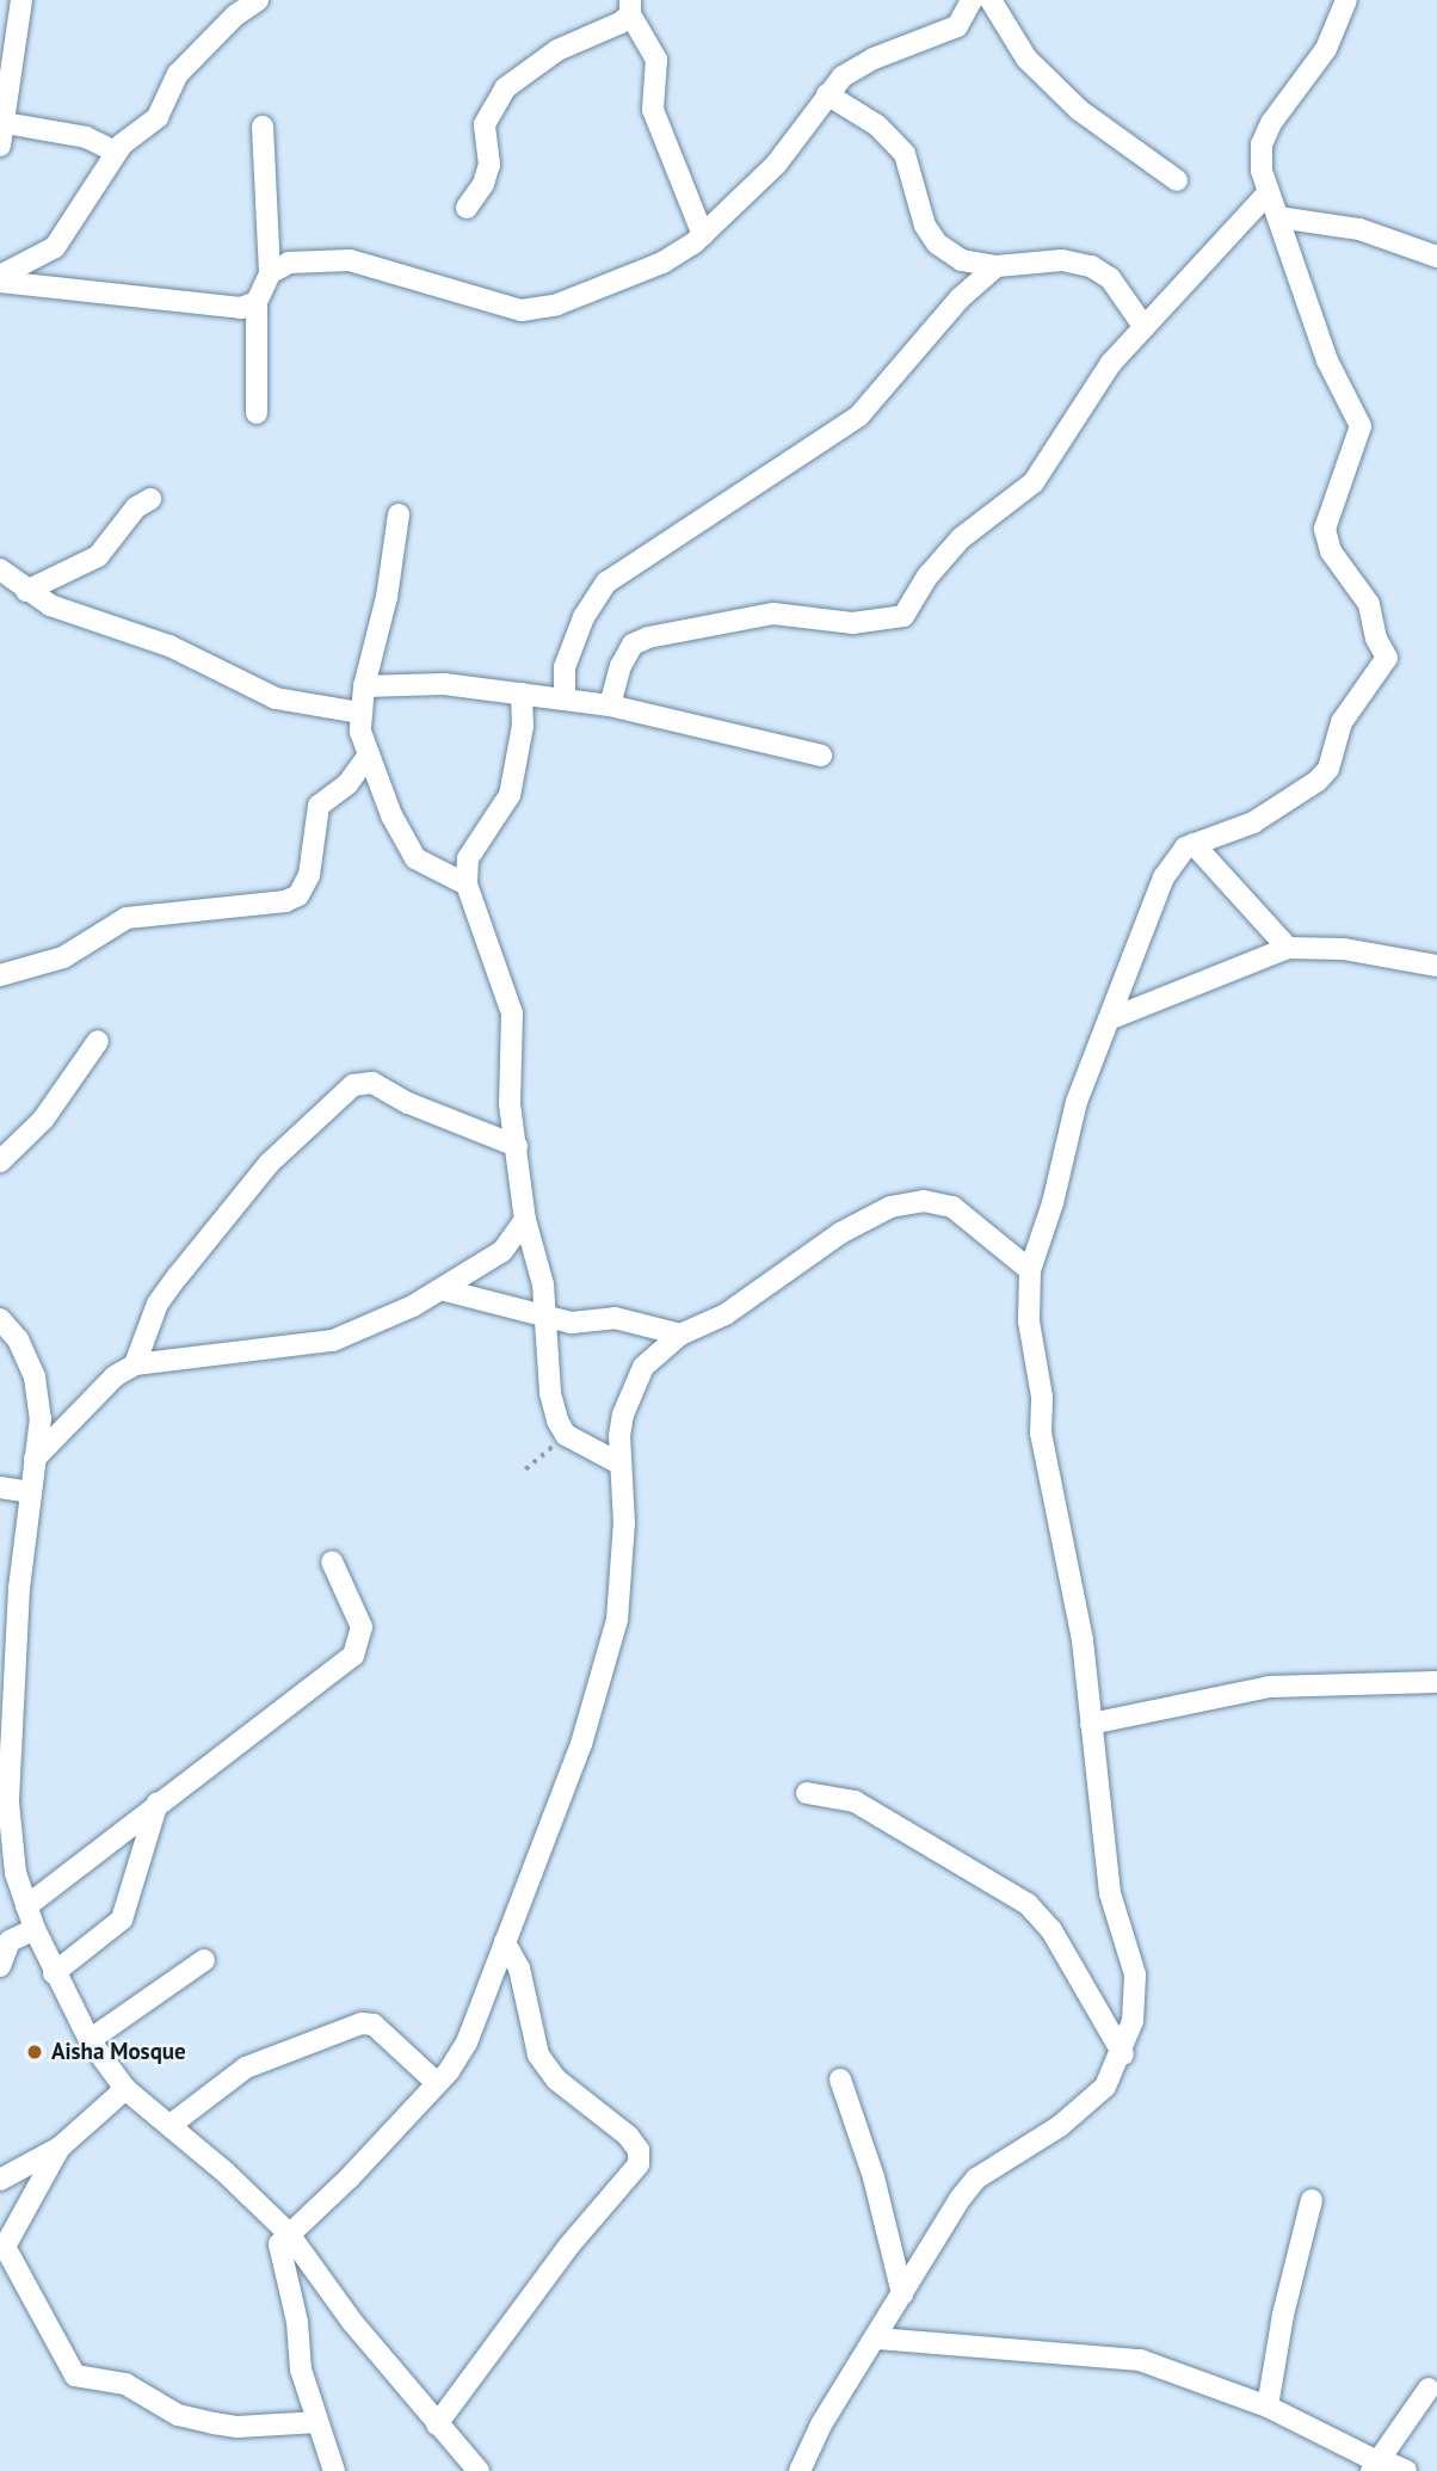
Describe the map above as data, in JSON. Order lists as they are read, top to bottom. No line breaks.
{"places":["Aisha Mosque"]}
